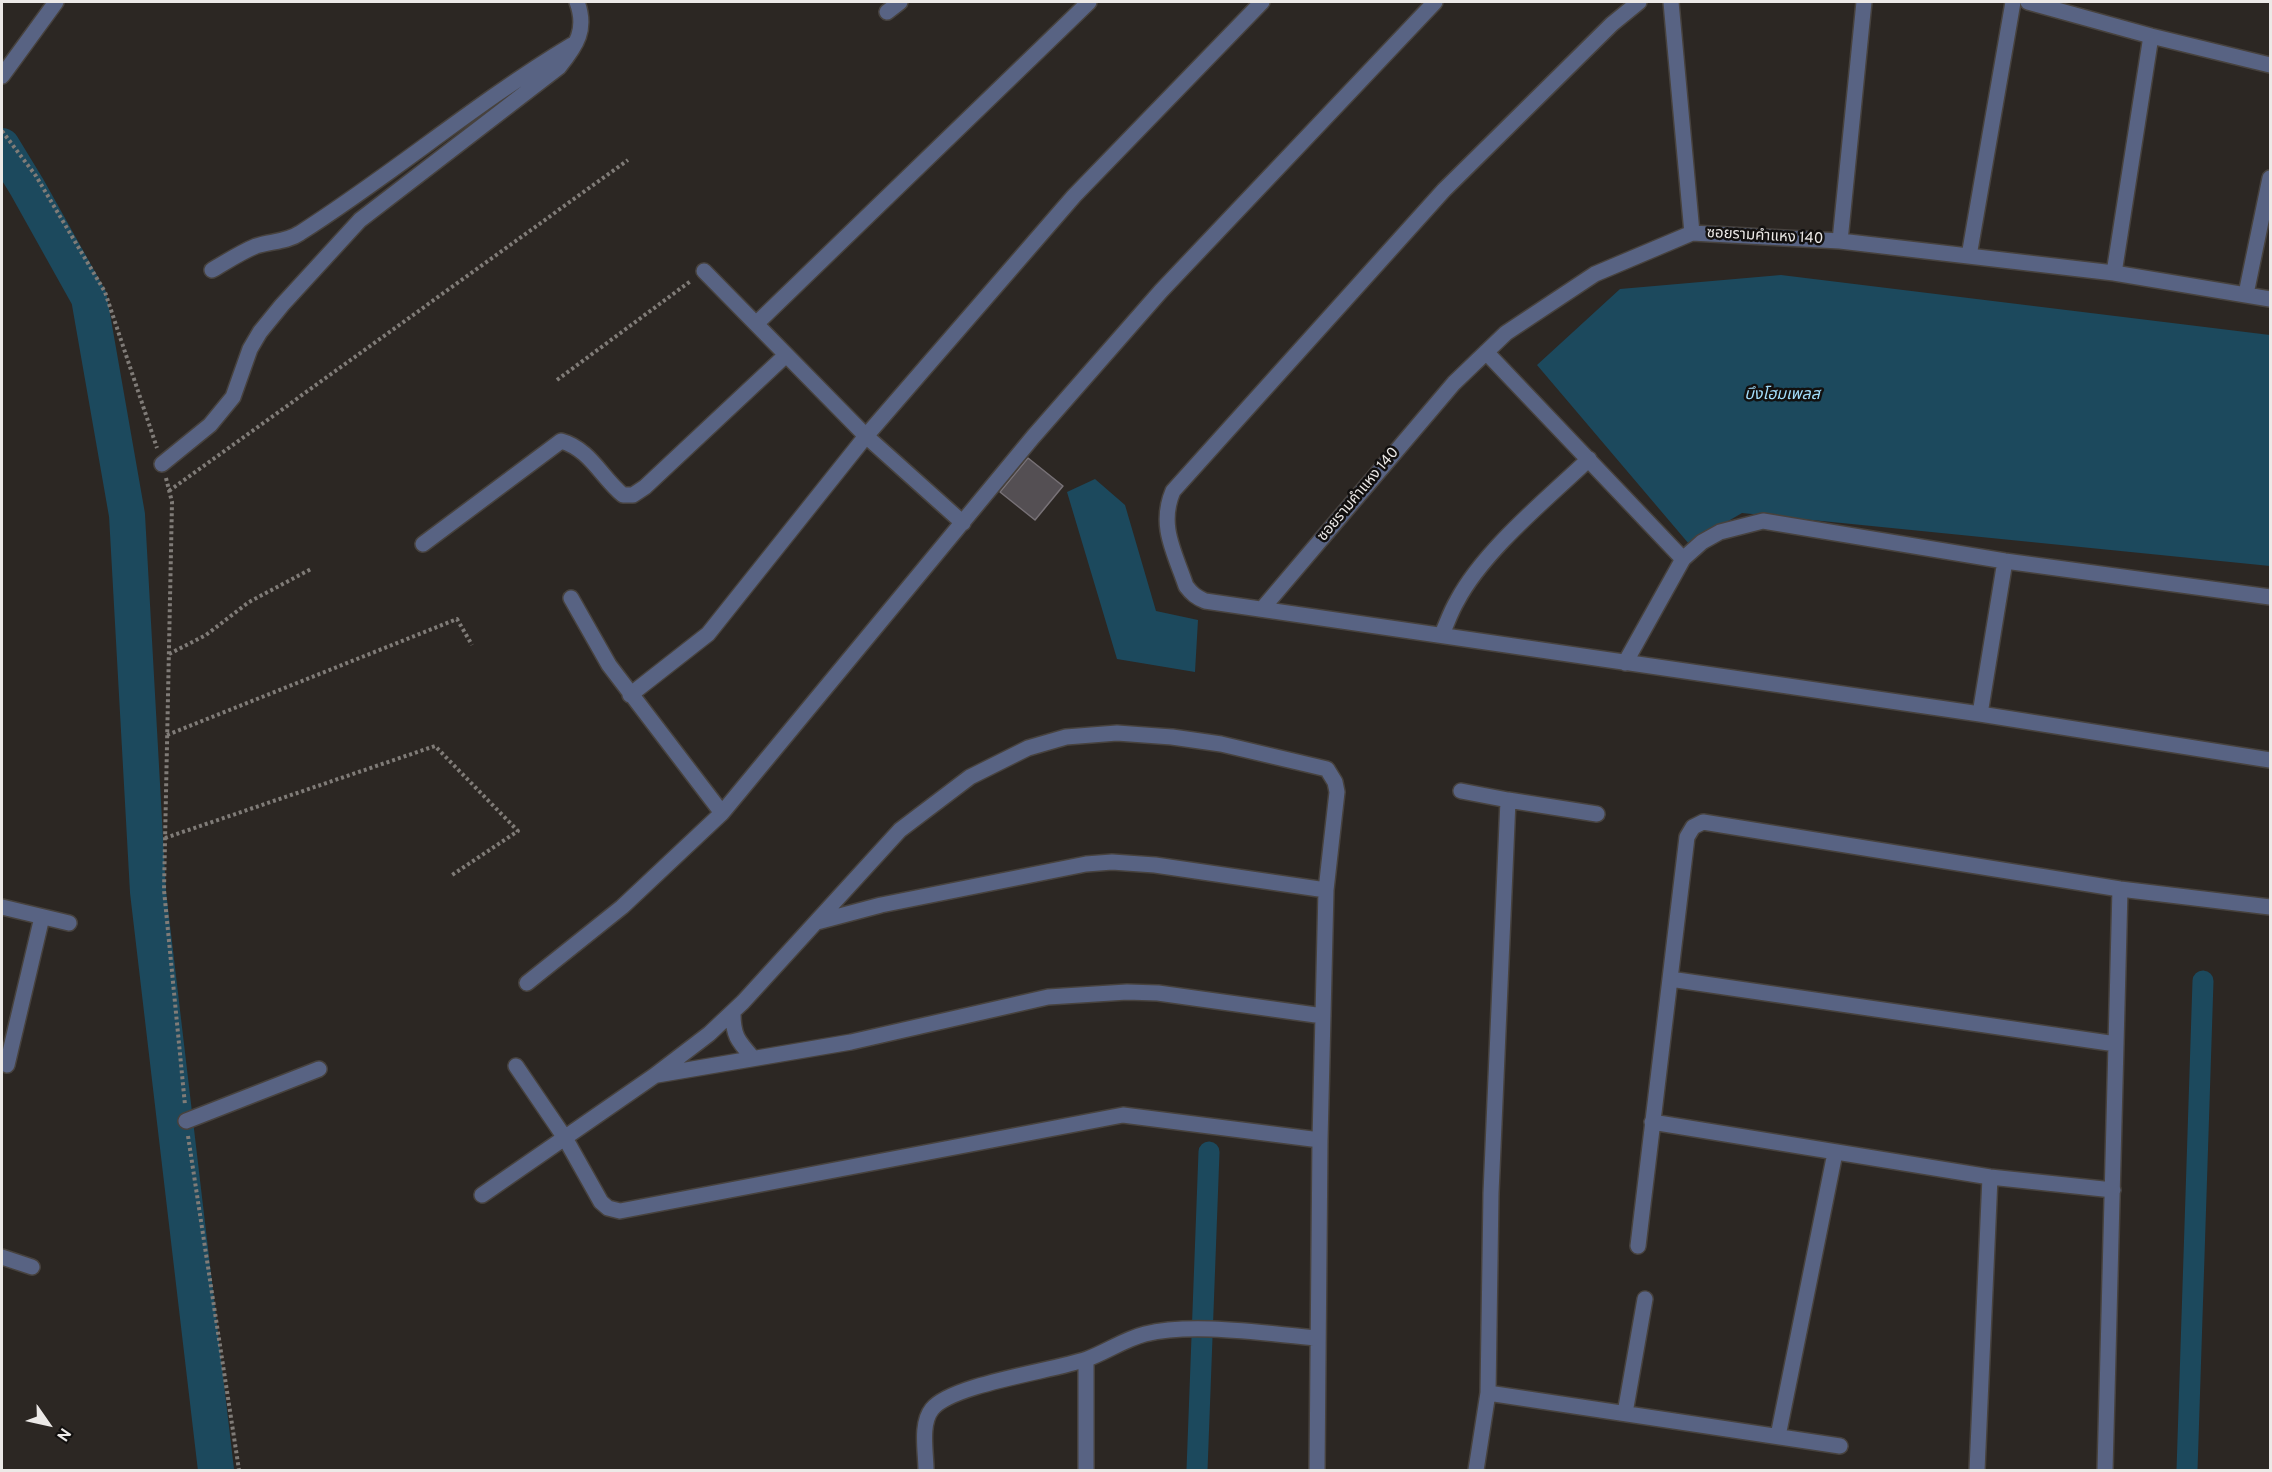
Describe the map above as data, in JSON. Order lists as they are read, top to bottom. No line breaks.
{"streets":{"street":["ซอยรามคำแหง 140"]},"water":["บึงโฮมเพลส"],"north":"bottom right"}
